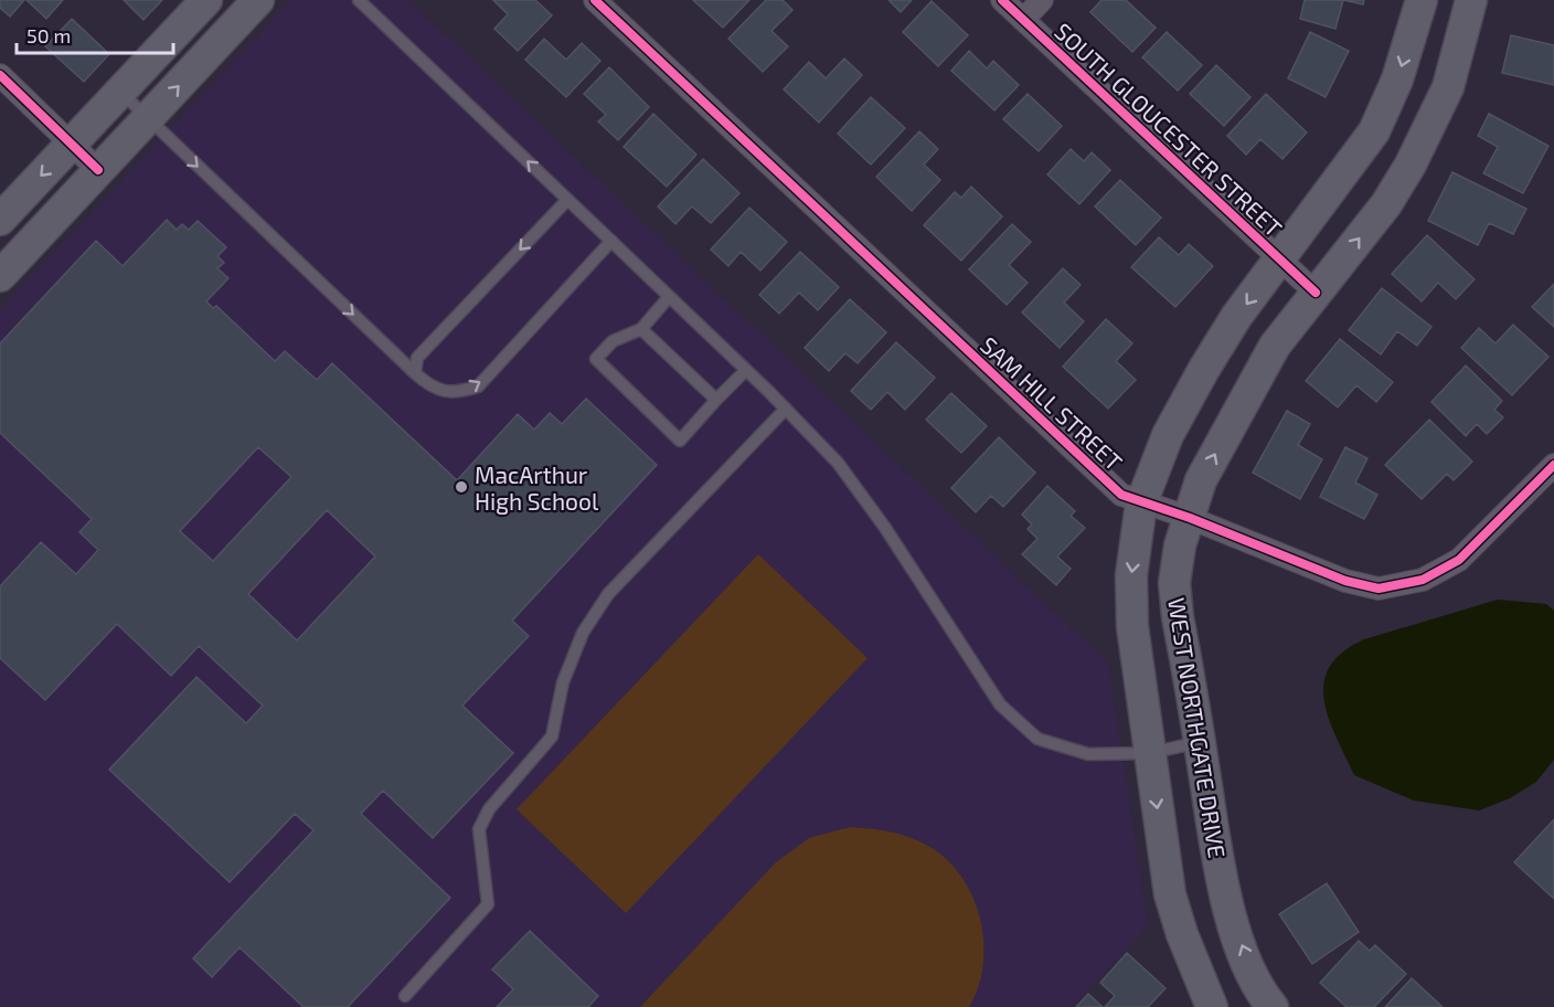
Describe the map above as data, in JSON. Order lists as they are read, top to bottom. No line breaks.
{"streets":{"main road":["WEST NORTHGATE DRIVE"],"street":["SOUTH GLOUCESTER STREET","SAM HILL STREET"]},"crossings":[["SOUTH GLOUCESTER STREET","WEST NORTHGATE DRIVE"],["SAM HILL STREET","WEST NORTHGATE DRIVE"]],"places":["MacArthur High School"],"scale_bar":"50 m"}
